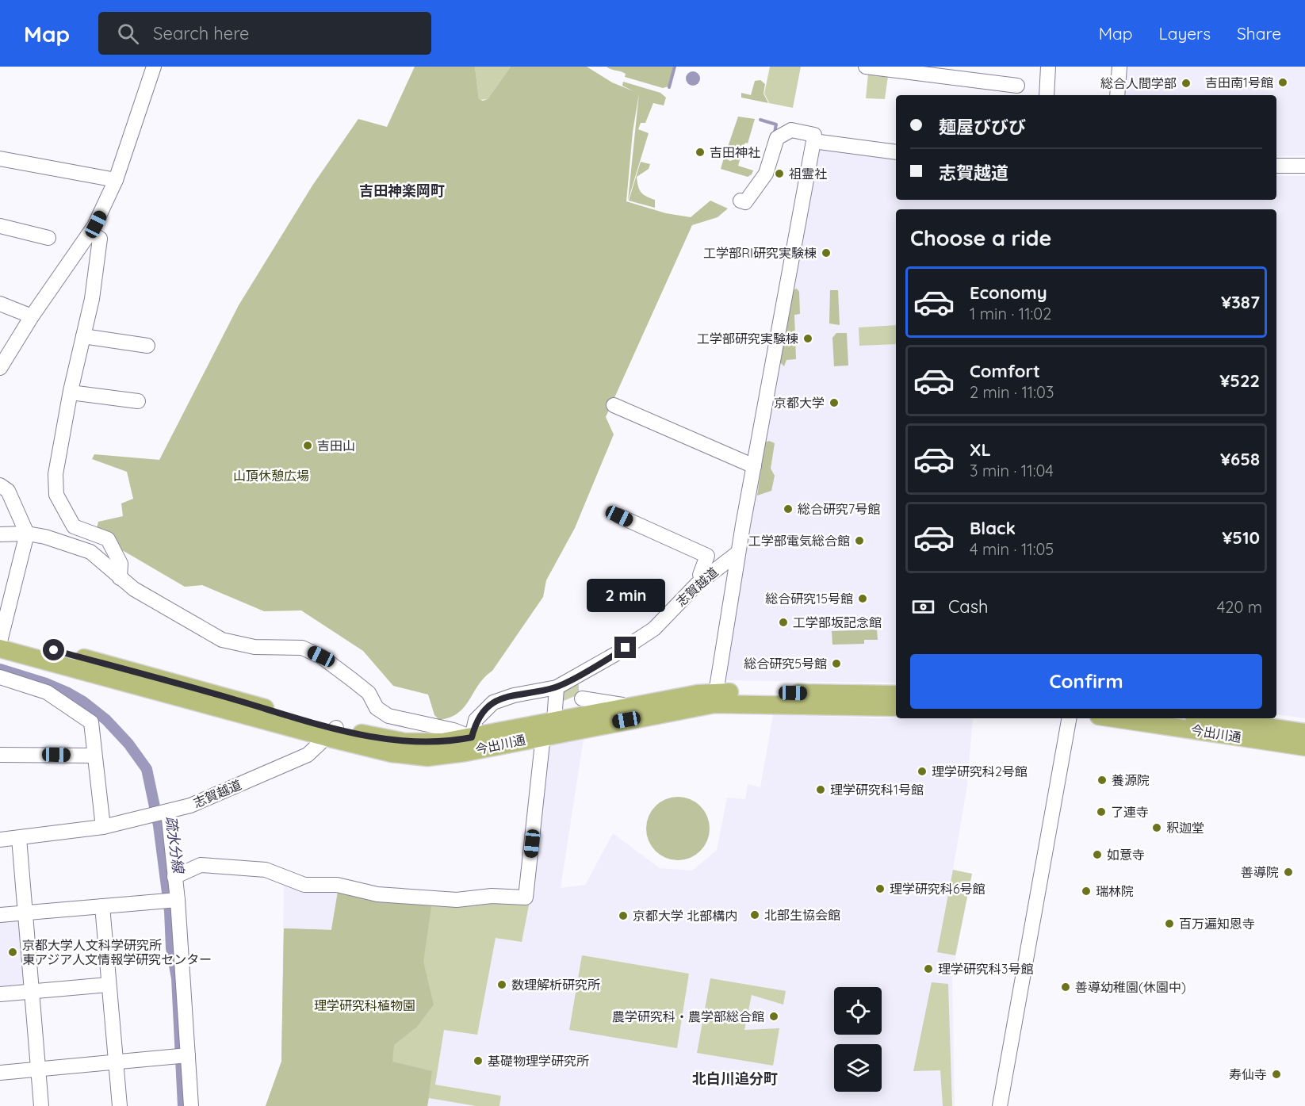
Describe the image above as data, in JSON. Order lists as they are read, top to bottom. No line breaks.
{"streets":{"main road":["今出川通"],"street":["志賀越道"]},"crossings":[["志賀越道","今出川通"]],"districts":["吉田神楽岡町","北白川追分町"],"water":["疏水分線"],"parks":["山頂休憩広場","理学研究科植物園"],"places":["吉田南1号館","総合人間学部","吉田神社","祖霊社","工学部RI研究実験棟","工学部研究実験棟","京都大学","吉田山","総合研究7号館","工学部電気総合館","総合研究15号館","工学部坂記念館","総合研究5号館","理学研究科2号館","養源院","理学研究科1号館","了連寺","釈迦堂","如意寺","善導院","理学研究科6号館","瑞林院","北部生協会館","京都大学 北部構内","百万遍知恩寺","京都大学人文科学研究所 東アジア人文情報学研究センター","理学研究科3号館","数理解析研究所","善導幼稚園(休園中)","農学研究科・農学部総合館","基礎物理学研究所","寿仙寺"],"page":{"header":"Map","search":"Search here","nav":["Map","Layers","Share"],"banner":["麺屋びびび","志賀越道"],"heading":"Choose a ride","list":[{"name":"Economy","note":"1 min · 11:02","value":"¥387"},{"name":"Comfort","note":"2 min · 11:03","value":"¥522"},{"name":"XL","note":"3 min · 11:04","value":"¥658"},{"name":"Black","note":"4 min · 11:05","value":"¥510"}],"bubble":"2 min","pay":["Cash","420 m"],"buttons":"Confirm"}}
